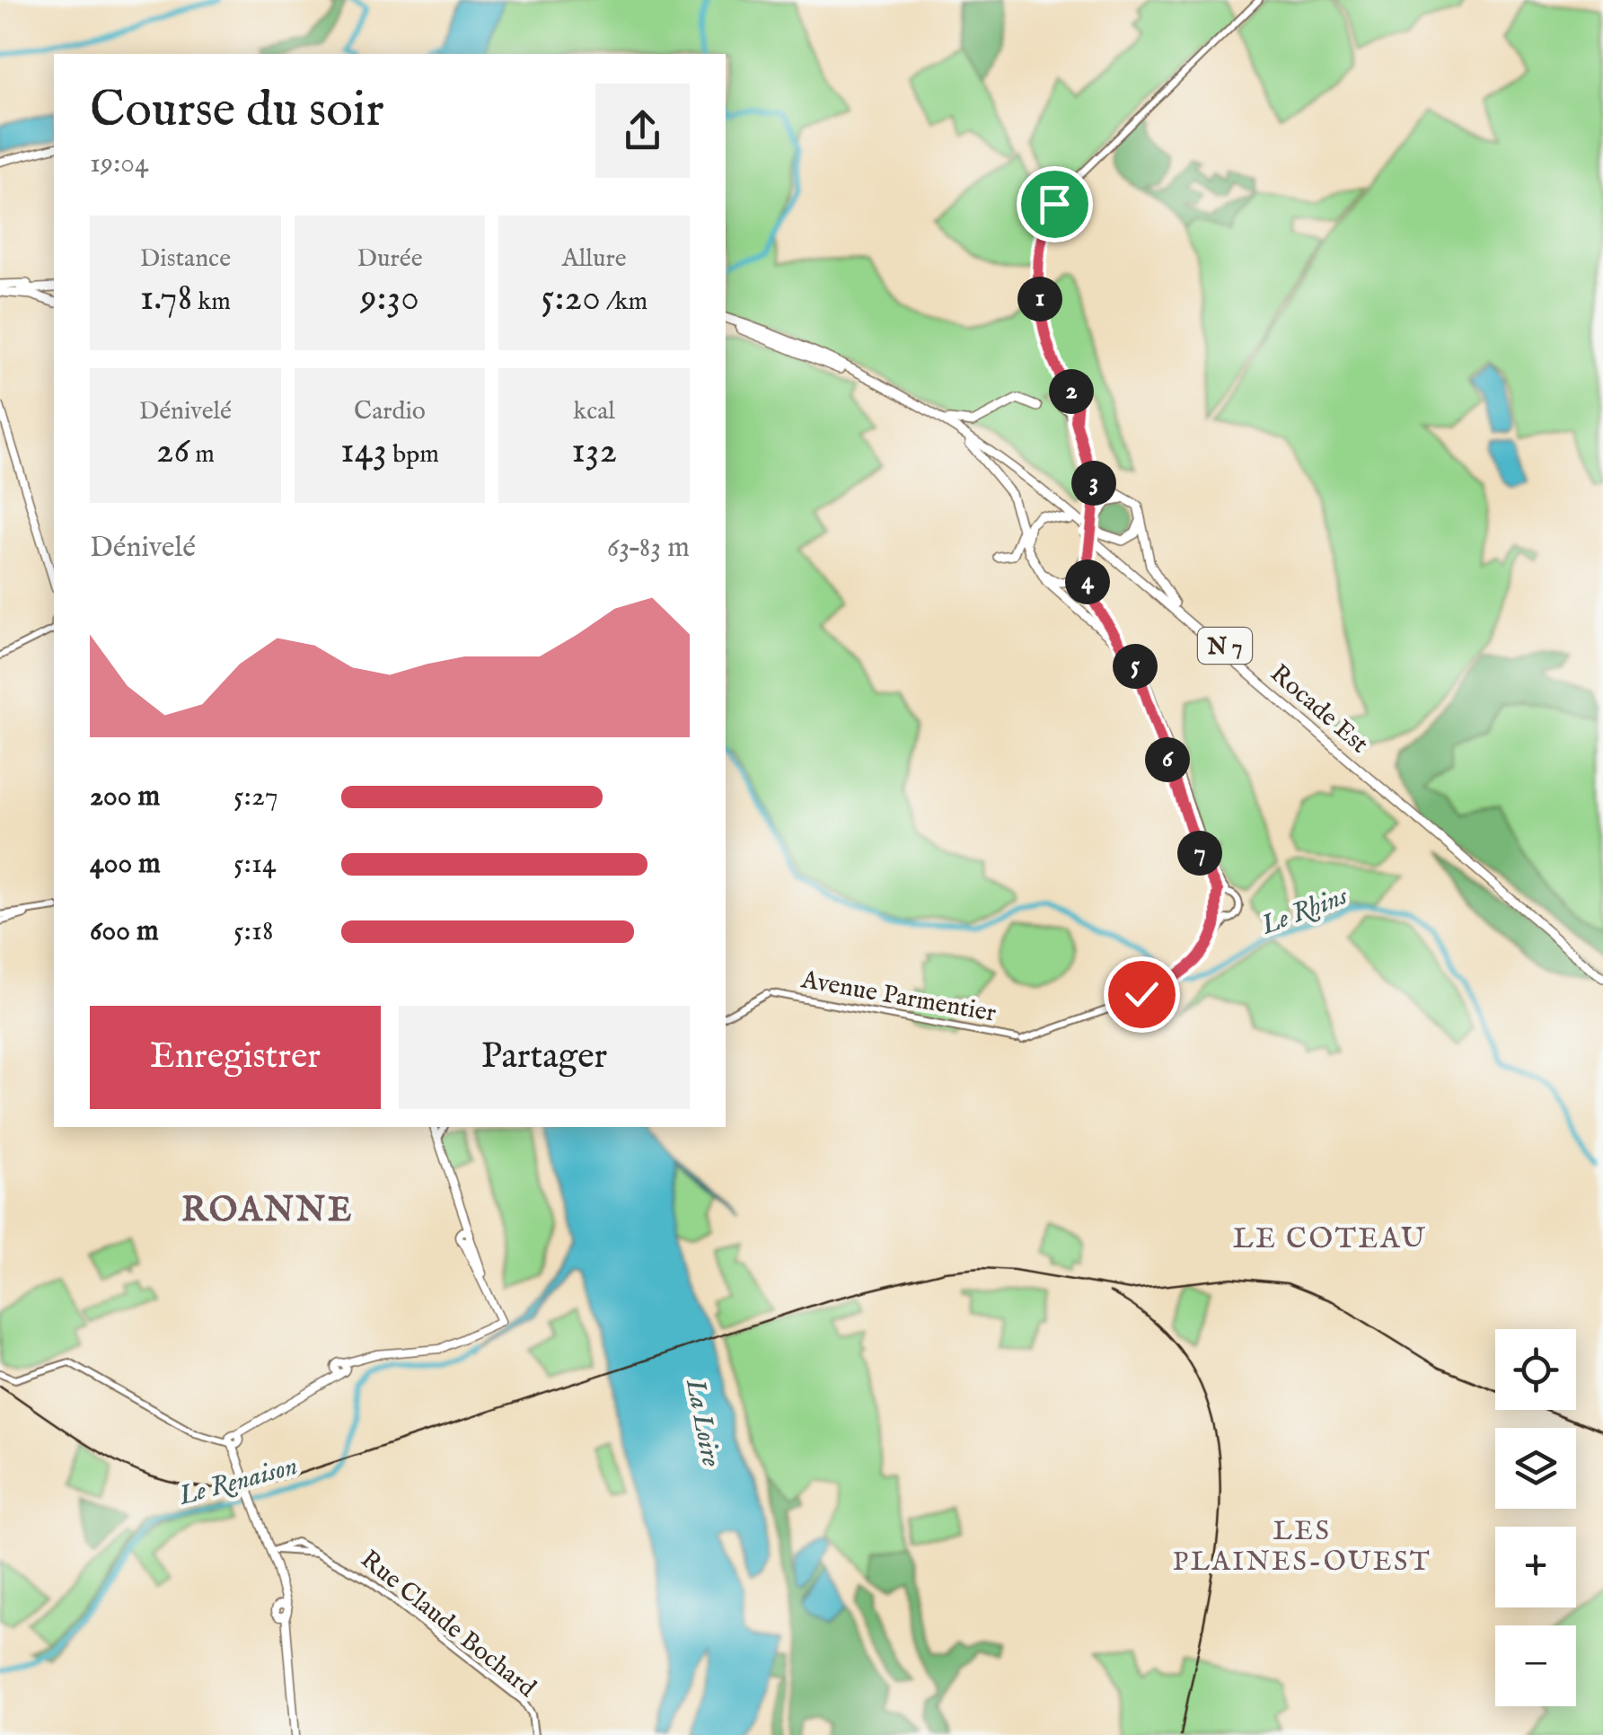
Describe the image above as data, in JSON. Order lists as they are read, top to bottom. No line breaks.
{"streets":{"highway":["N 7","Rocade Est"],"main road":["Avenue Parmentier","Rue Claude Bochard"]},"districts":["ROANNE","LE COTEAU","LES PLAINES-OUEST"],"water":["Le Rhins","La Loire","Le Renaison"],"page":{"heading":["Course du soir","19:04"],"stats":[["Distance","1.78 km"],["Durée","9:30"],["Allure","5:20 /km"],["Dénivelé","26 m"],["Cardio","143 bpm"],["kcal","132"]],"pins":["1","2","3","4","5","6","7"],"chart":["Dénivelé","63–83 m"],"list":[{"name":"200 m","note":"5:27"},{"name":"400 m","note":"5:14"},{"name":"600 m","note":"5:18"}],"buttons":["Enregistrer","Partager"],"map_buttons":["+","−"]}}
